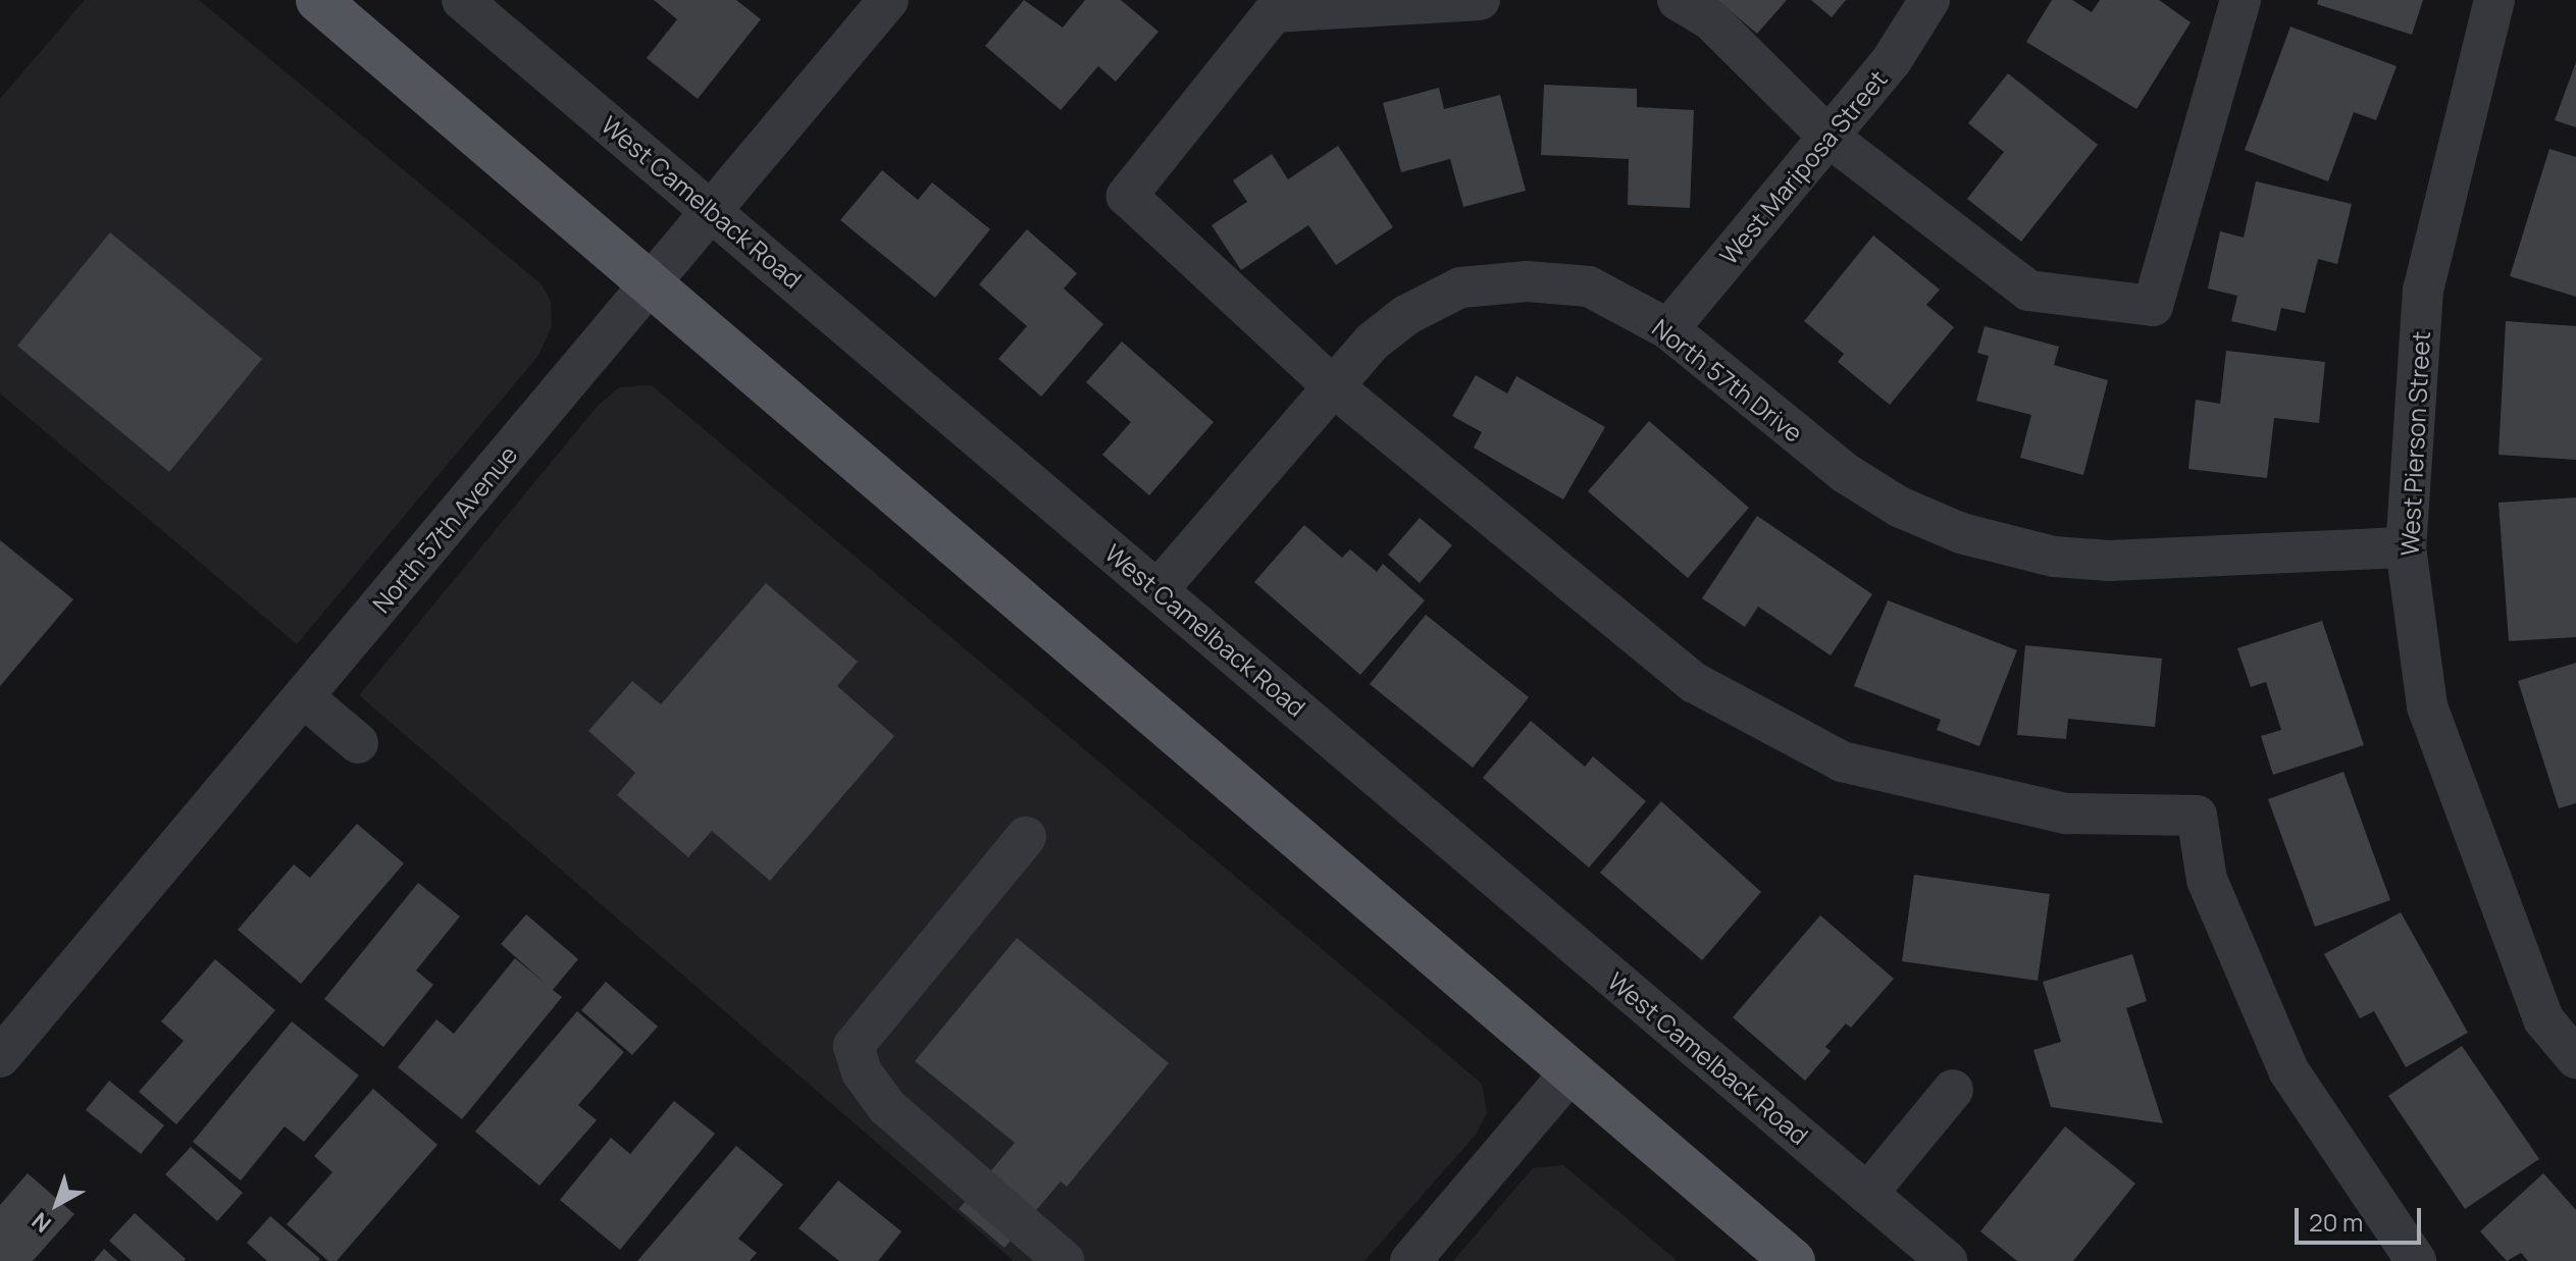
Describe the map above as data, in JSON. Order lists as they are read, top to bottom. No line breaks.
{"streets":{"street":["West Mariposa Street","West Camelback Road","North 57th Drive","West Pierson Street","North 57th Avenue"]},"crossings":[["West Mariposa Street","North 57th Drive"],["West Camelback Road","North 57th Drive"],["West Camelback Road","North 57th Avenue"],["North 57th Drive","West Pierson Street"]],"scale_bar":"20 m","north":"bottom left"}
